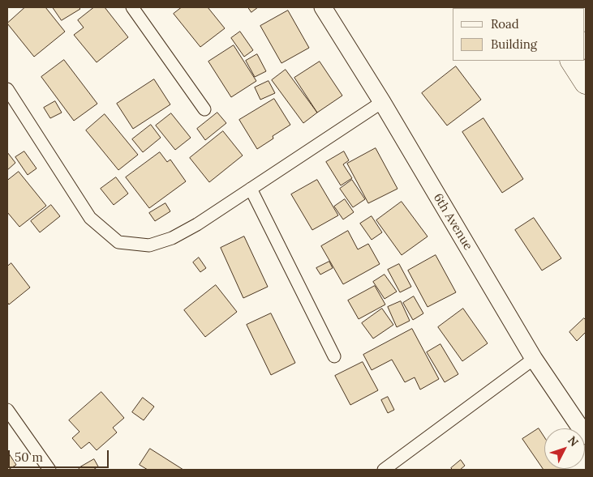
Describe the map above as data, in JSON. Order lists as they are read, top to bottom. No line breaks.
{"streets":{"street":["6th Avenue"]},"legend":["Road","Building"],"scale_bar":"50 m","north":"top right"}
